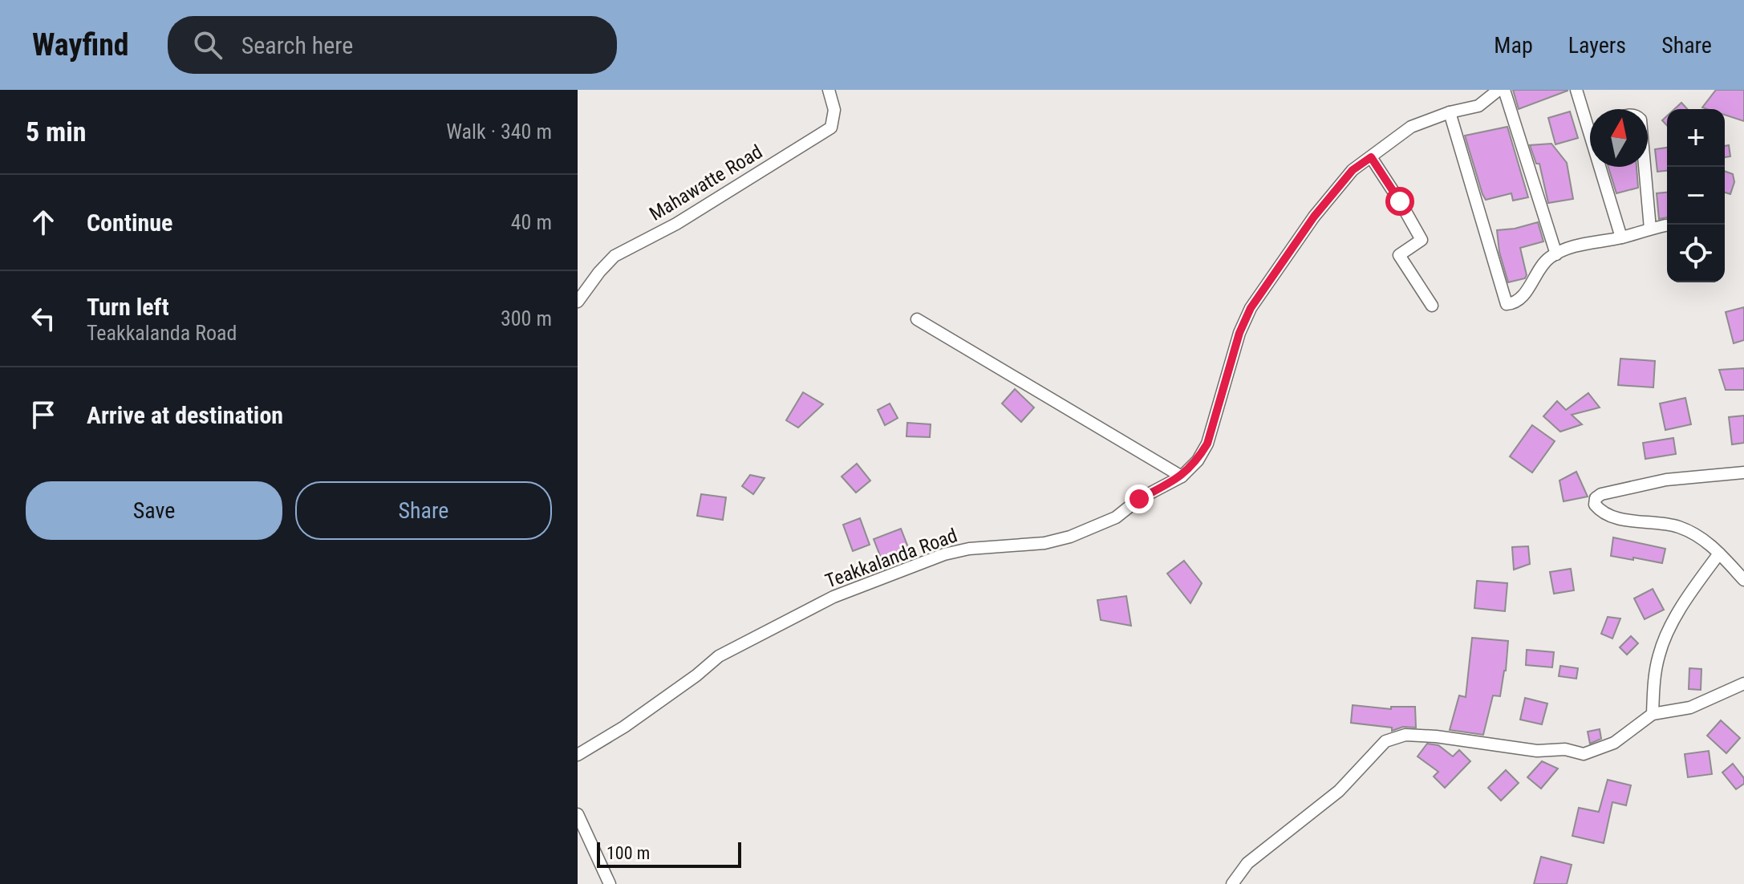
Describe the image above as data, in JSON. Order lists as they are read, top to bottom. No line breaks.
{"streets":{"street":["Mahawatte Road","Teakkalanda Road"]},"scale_bar":"100 m","north":"top","page":{"header":"Wayfind","search":"Search here","nav":["Map","Layers","Share"],"heading":["5 min","Walk · 340 m"],"map_buttons":["+","−"],"list":[["Continue","40 m"],["Turn left","Teakkalanda Road","300 m"],"Arrive at destination"],"buttons":["Save","Share"],"scale":"100 m"}}
